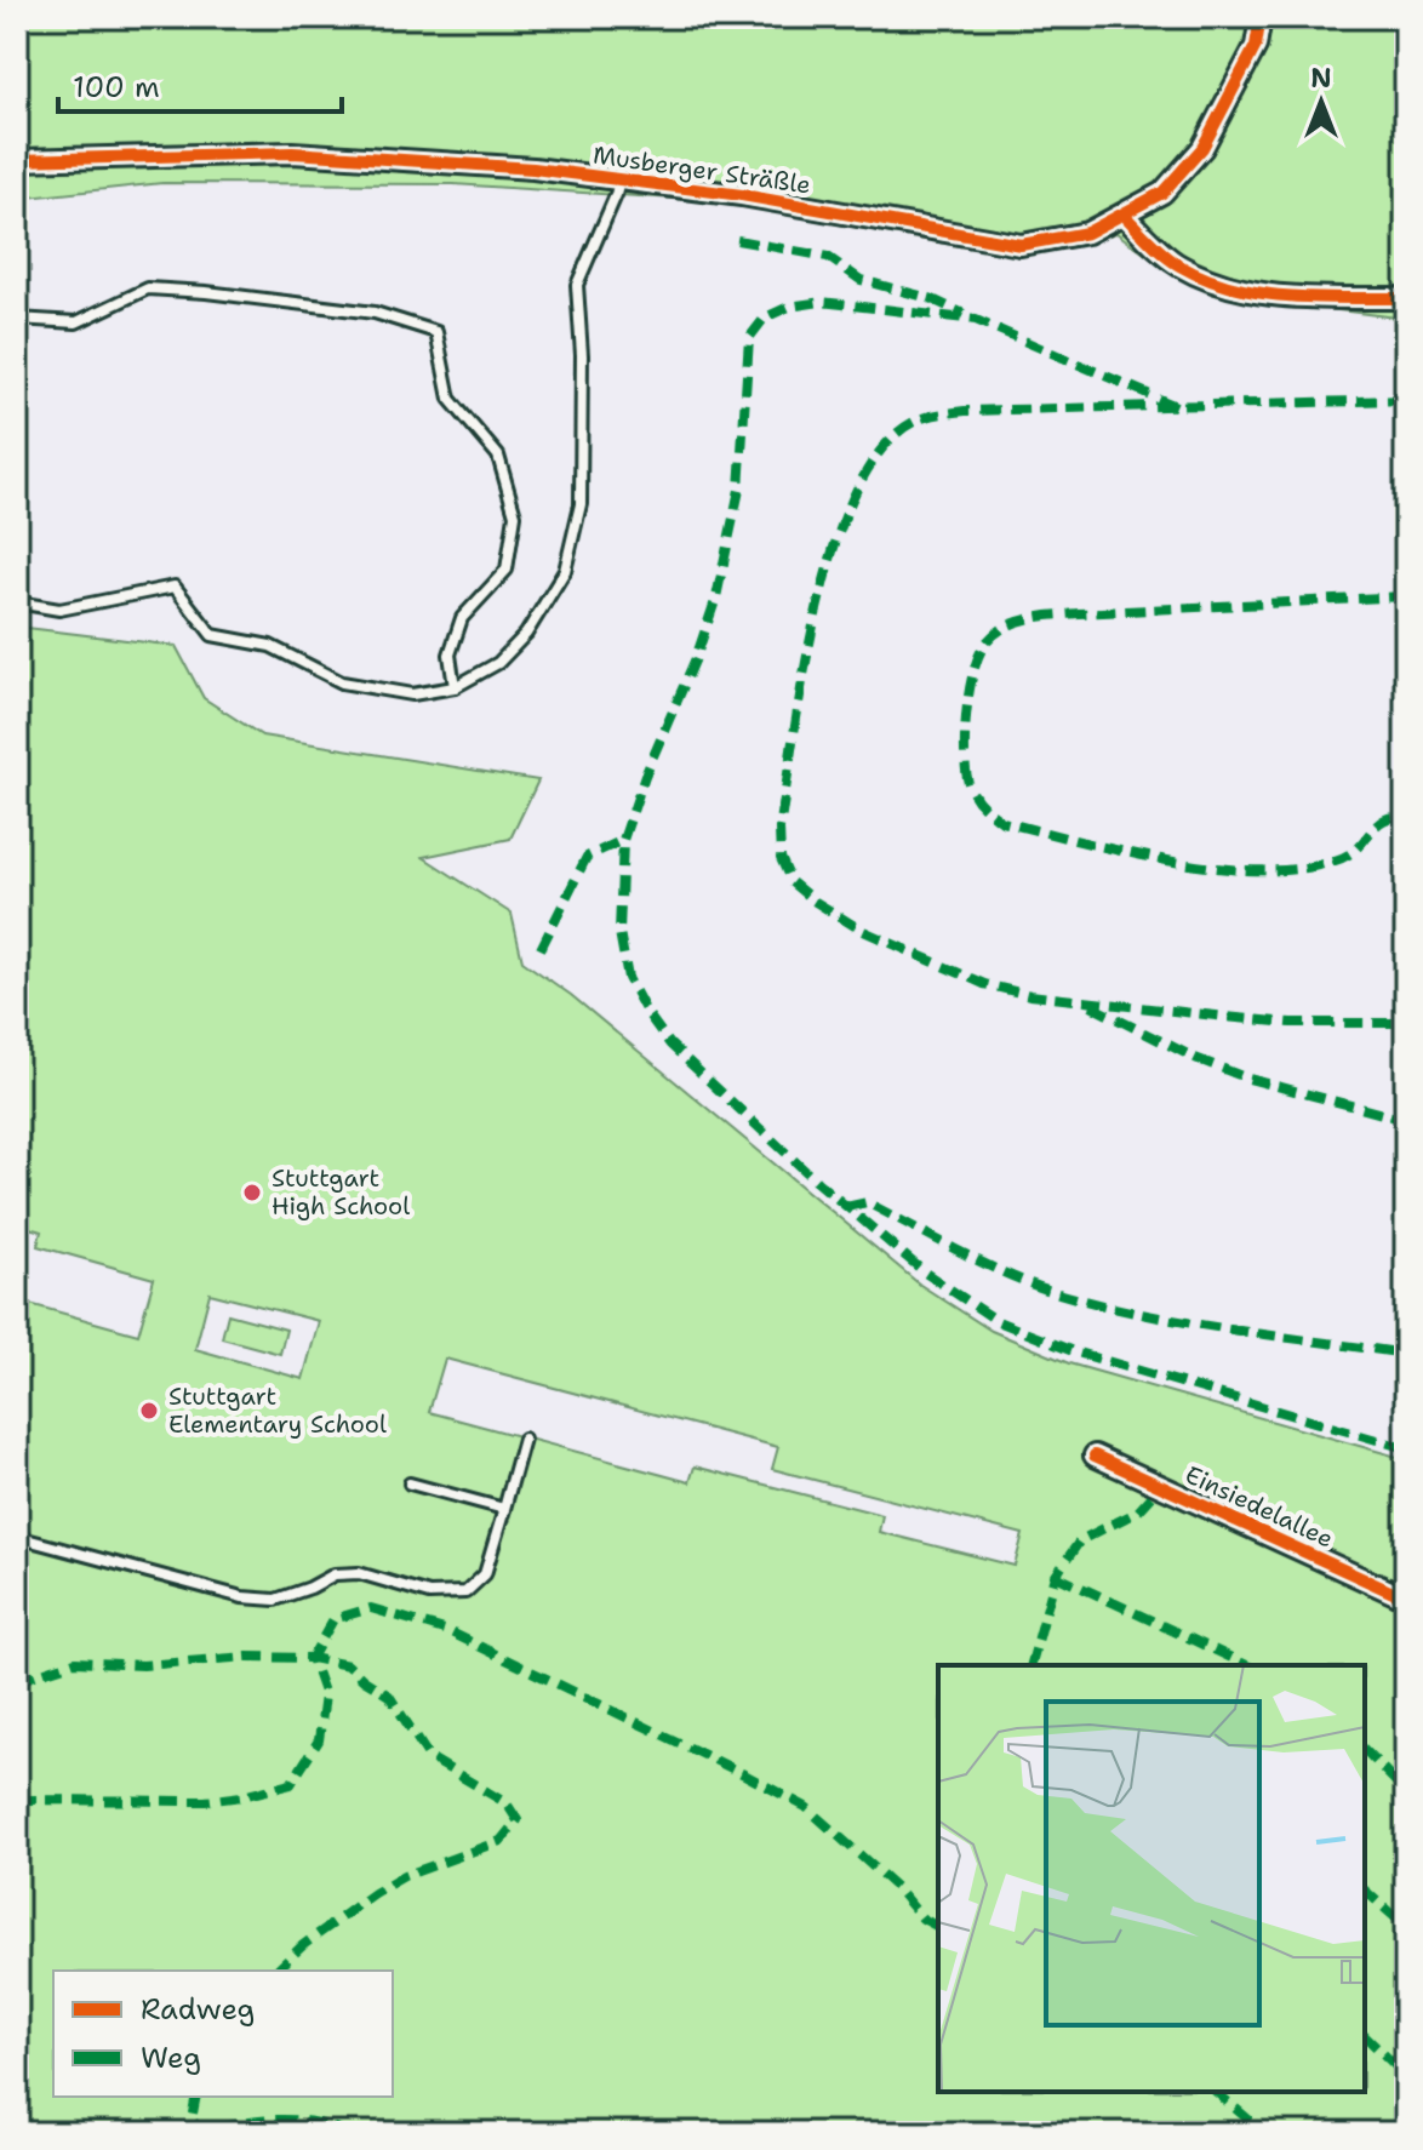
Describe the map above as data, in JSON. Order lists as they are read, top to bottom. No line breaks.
{"streets":{"street":["Musberger Sträßle","Einsiedelallee"]},"places":["Stuttgart High School","Stuttgart Elementary School"],"legend":["Radweg","Weg"],"scale_bar":"100 m","north":"top"}
